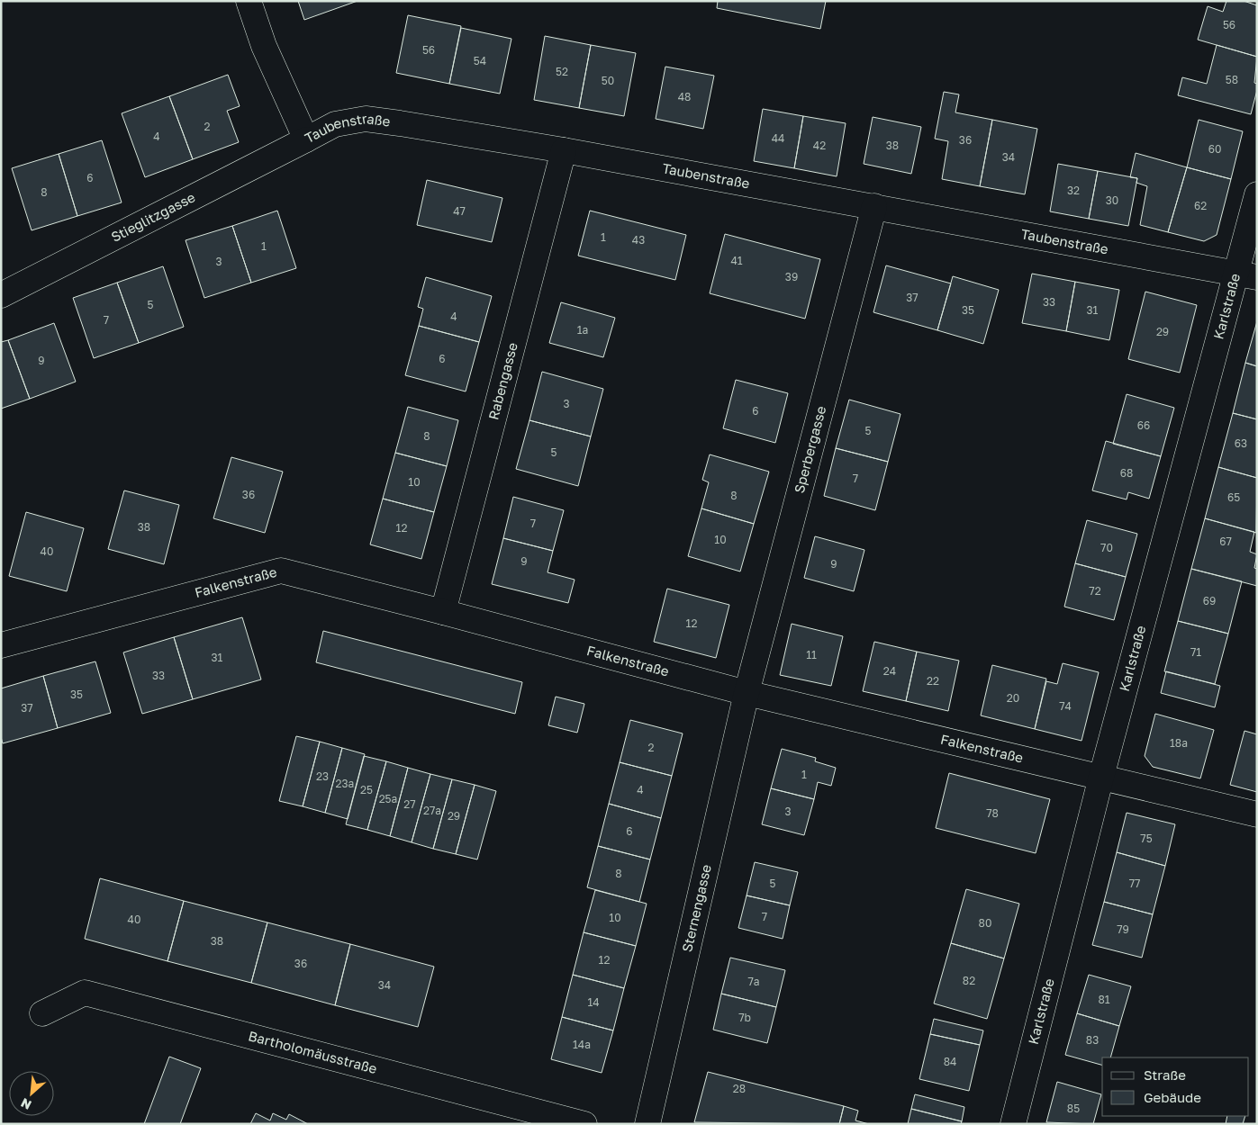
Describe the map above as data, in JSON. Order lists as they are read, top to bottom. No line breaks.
{"streets":{"street":["Taubenstraße","Stieglitzgasse","Karlstraße","Rabengasse","Sperbergasse","Falkenstraße","Sternengasse","Bartholomäusstraße"]},"crossings":[["Taubenstraße","Stieglitzgasse"],["Taubenstraße","Karlstraße"],["Taubenstraße","Rabengasse"],["Taubenstraße","Sperbergasse"],["Karlstraße","Falkenstraße"],["Rabengasse","Falkenstraße"],["Sperbergasse","Falkenstraße"],["Sperbergasse","Sternengasse"],["Falkenstraße","Sternengasse"]],"house_numbers":["56","56","54","52","58","50","48","2","4","44","36","42","38","60","34","6","32","8","30","62","47","1","43","1","41","3","39","37","33","5","35","31","4","7","1a","29","6","9","3","6","66","5","8","63","5","68","7","10","36","8","65","7","38","12","10","67","70","40","9","9","72","69","12","71","11","31","24","33","22","35","20","74","37","18a","2","1","23","23a","25","4","25a","27","27a","3","78","29","6","75","8","5","77","7","10","40","80","79","38","12","36","82","7a","34","81","14","7b","83","14a","84","28","85"],"legend":["Straße","Gebäude"],"north":"bottom left"}
